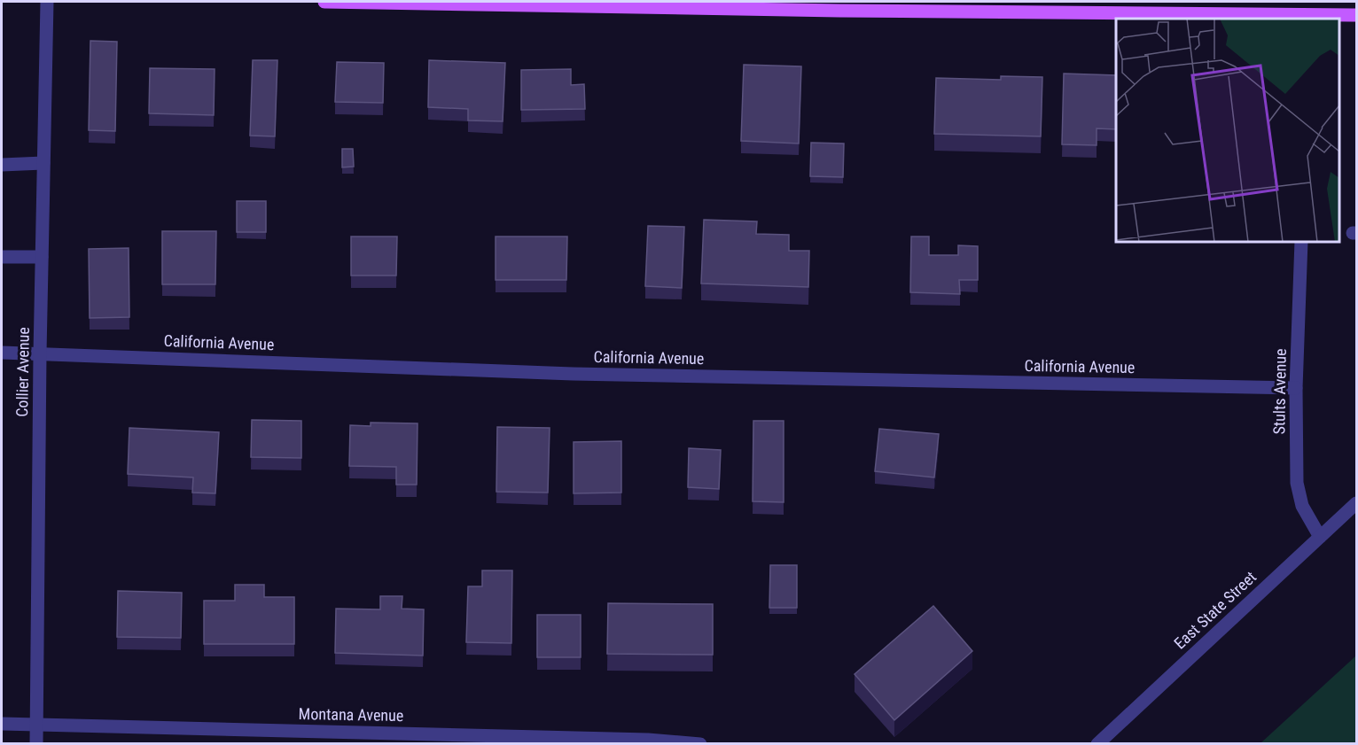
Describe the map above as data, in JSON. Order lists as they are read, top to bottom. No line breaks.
{"streets":{"street":["California Avenue","Collier Avenue","Stults Avenue","East State Street","Montana Avenue"]},"crossings":[["California Avenue","Collier Avenue"],["California Avenue","Stults Avenue"],["Collier Avenue","Montana Avenue"],["Stults Avenue","East State Street"]]}
